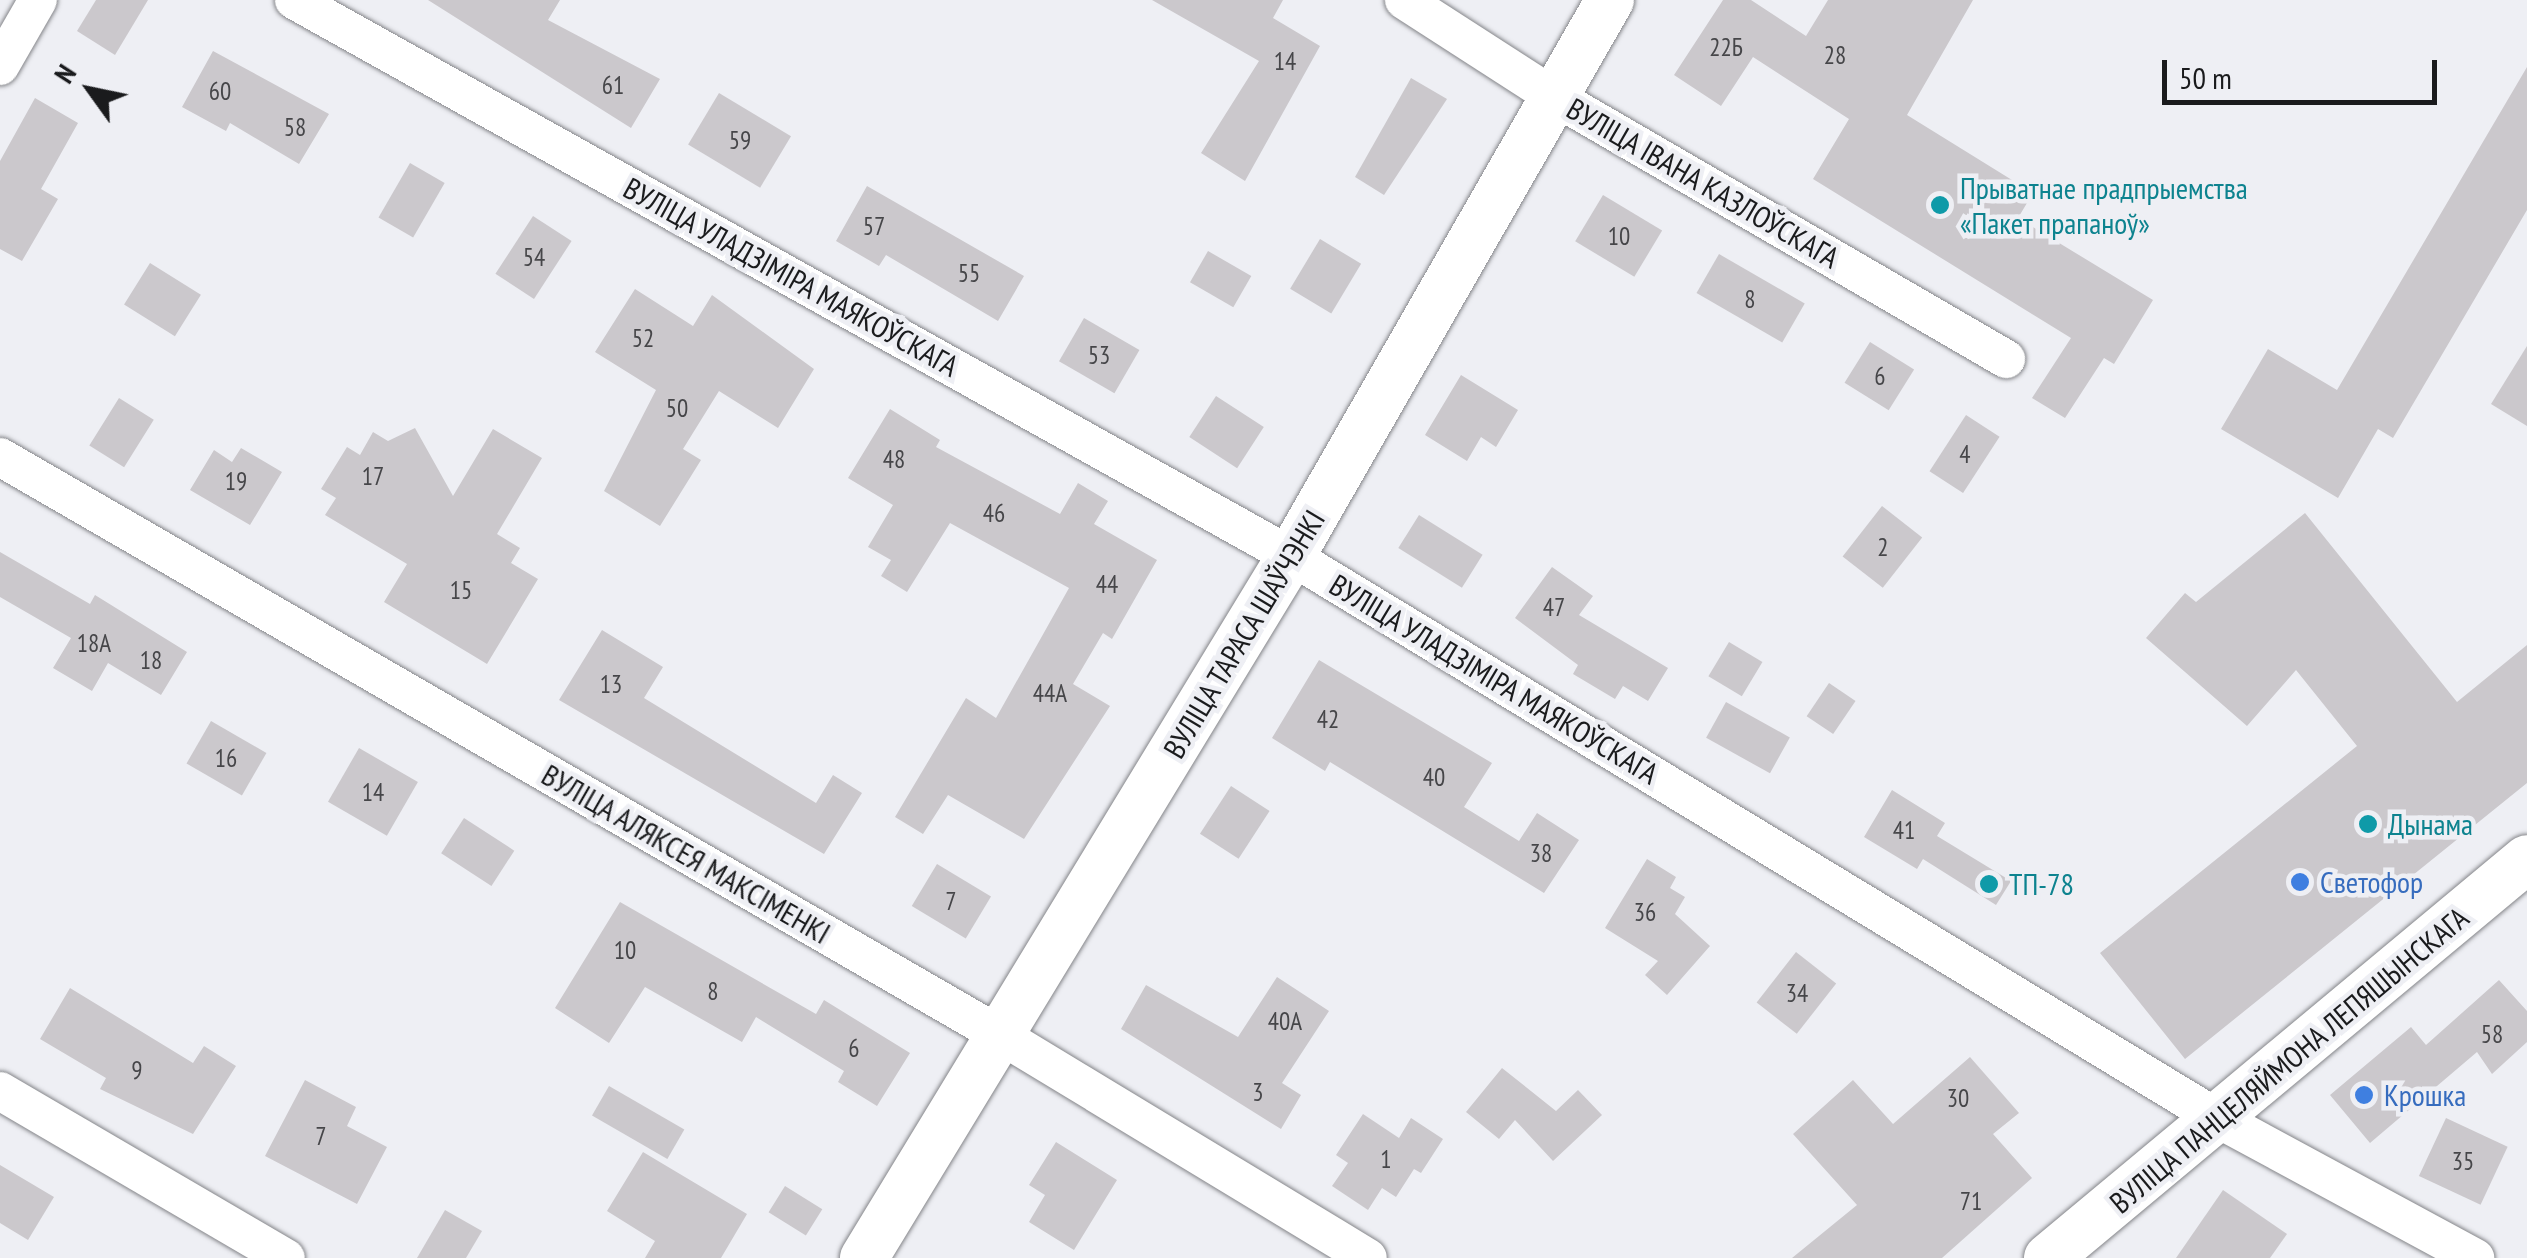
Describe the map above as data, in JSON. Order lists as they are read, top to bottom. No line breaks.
{"streets":{"street":["ВУЛІЦА ІВАНА КАЗЛОЎСКАГА","ВУЛІЦА УЛАДЗІМІРА МАЯКОЎСКАГА","ВУЛІЦА ТАРАСА ШАЎЧЭНКІ","ВУЛІЦА АЛЯКСЕЯ МАКСІМЕНКІ","ВУЛІЦА ПАНЦЕЛЯЙМОНА ЛЕПЯШЫНСКАГА"]},"crossings":[["ВУЛІЦА ІВАНА КАЗЛОЎСКАГА","ВУЛІЦА ТАРАСА ШАЎЧЭНКІ"],["ВУЛІЦА УЛАДЗІМІРА МАЯКОЎСКАГА","ВУЛІЦА ТАРАСА ШАЎЧЭНКІ"],["ВУЛІЦА УЛАДЗІМІРА МАЯКОЎСКАГА","ВУЛІЦА ПАНЦЕЛЯЙМОНА ЛЕПЯШЫНСКАГА"],["ВУЛІЦА ТАРАСА ШАЎЧЭНКІ","ВУЛІЦА АЛЯКСЕЯ МАКСІМЕНКІ"]],"places":["Прыватнае прадпрыемства «Пакет прапаноў»","Дынама","Светофор","ТП-78","Крошка"],"house_numbers":["22Б","28","14","61","60","58","59","57","10","54","55","8","52","53","6","50","4","48","17","19","46","2","44","15","47","18А","18","13","44А","42","16","40","14","41","38","7","36","10","8","34","40А","58","6","9","3","30","7","1","35","71"],"scale_bar":"50 m","north":"top left"}
